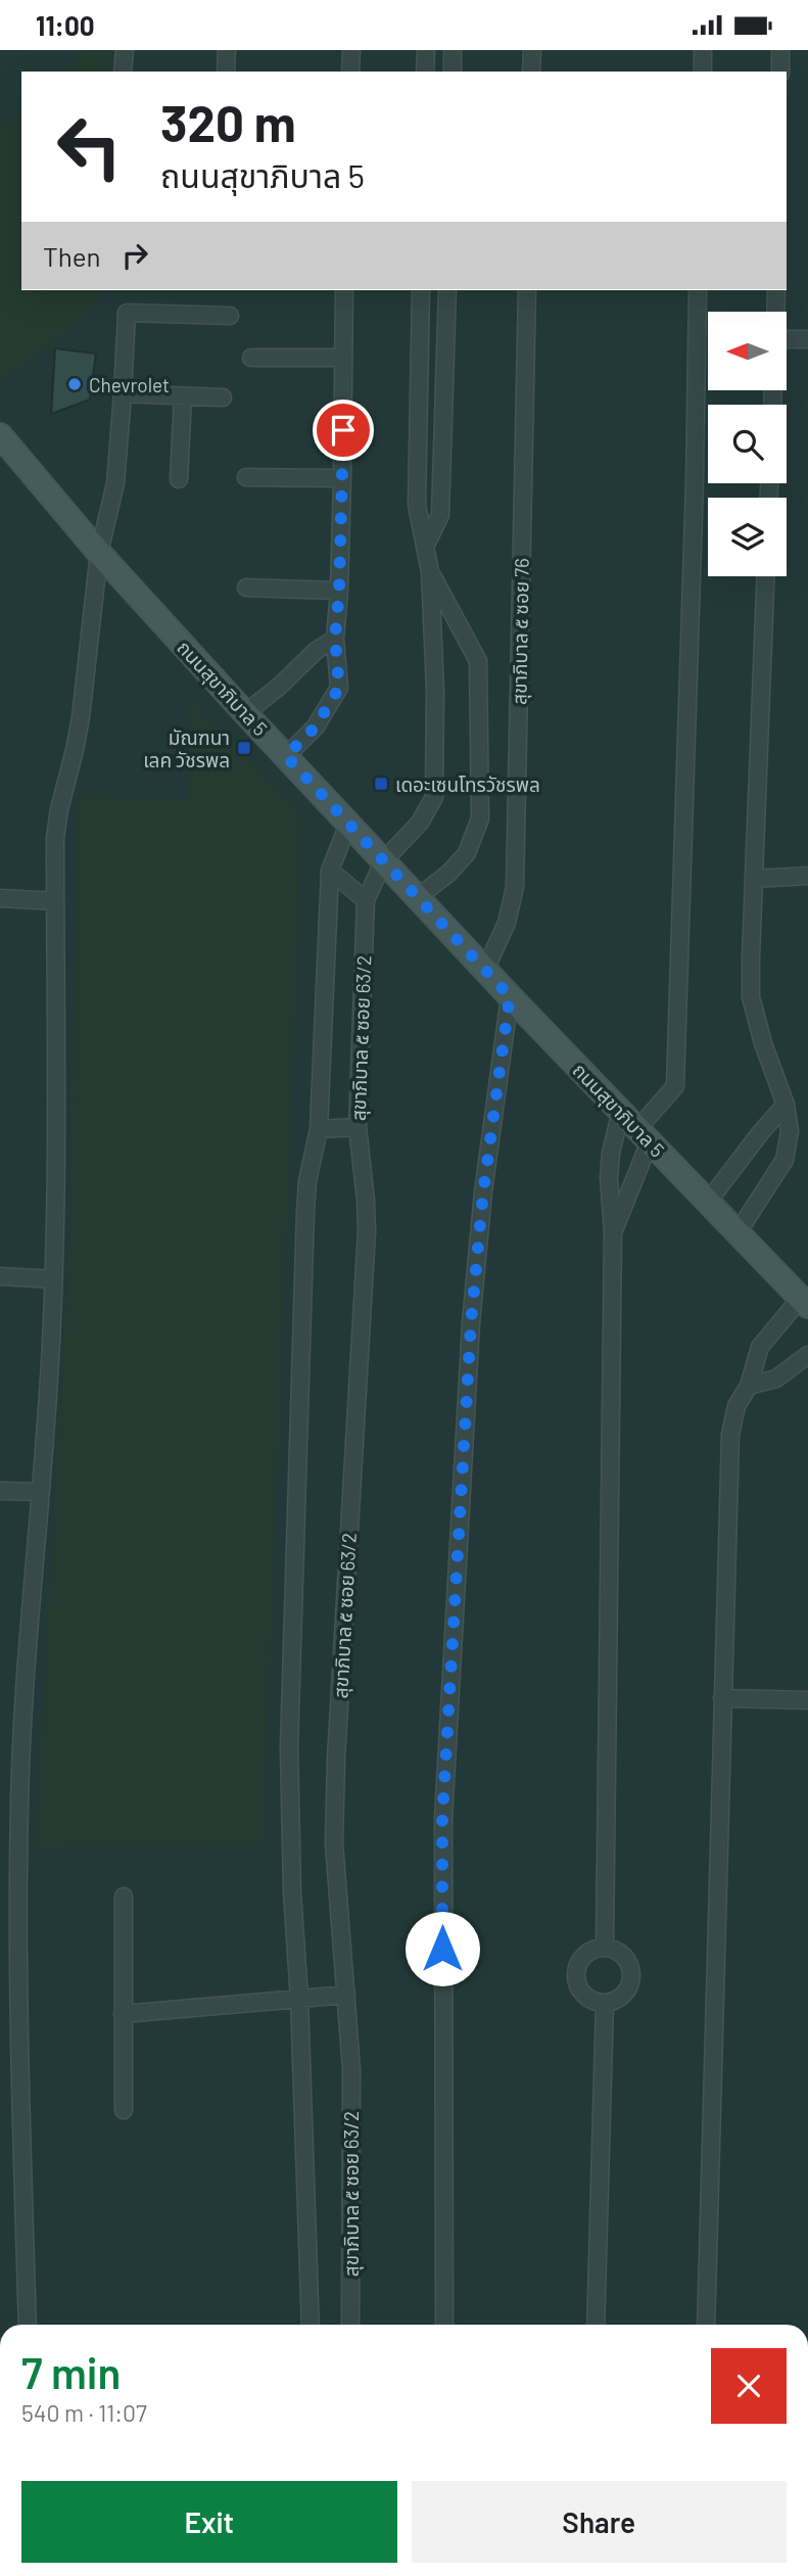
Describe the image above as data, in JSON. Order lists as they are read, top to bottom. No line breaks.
{"streets":{"main road":["ถนนสุขาภิบาล 5"],"street":["สุขาภิบาล ๕ ซอย 76","สุขาภิบาล ๕ ซอย 63/2"]},"crossings":[["สุขาภิบาล ๕ ซอย 76","ถนนสุขาภิบาล 5"]],"places":{"other":["Chevrolet"],"transit":["มัณฑนา เลค วัชรพล","เดอะเซนโทรวัชรพล"]},"north":"left","page":{"status":"11:00","turn":["320 m","ถนนสุขาภิบาล 5"],"then":"Then","heading":["7 min","540 m · 11:07"],"buttons":["Exit","Share"]}}
